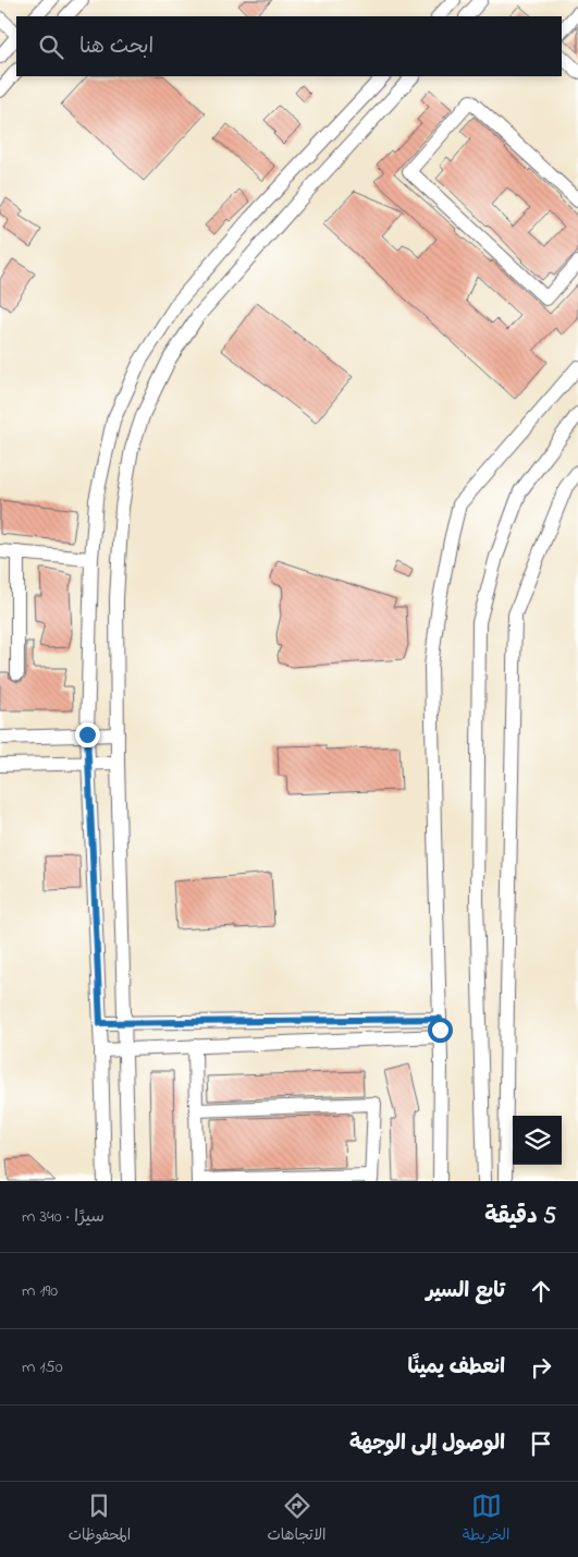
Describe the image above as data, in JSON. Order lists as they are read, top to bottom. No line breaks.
{"page":{"search":"ابحث هنا","heading":["5 دقيقة","سيرًا · 340 m"],"list":[["تابع السير","190 m"],["انعطف يمينًا","150 m"],"الوصول إلى الوجهة"],"nav":["الخريطة","الاتجاهات","المحفوظات"]}}
